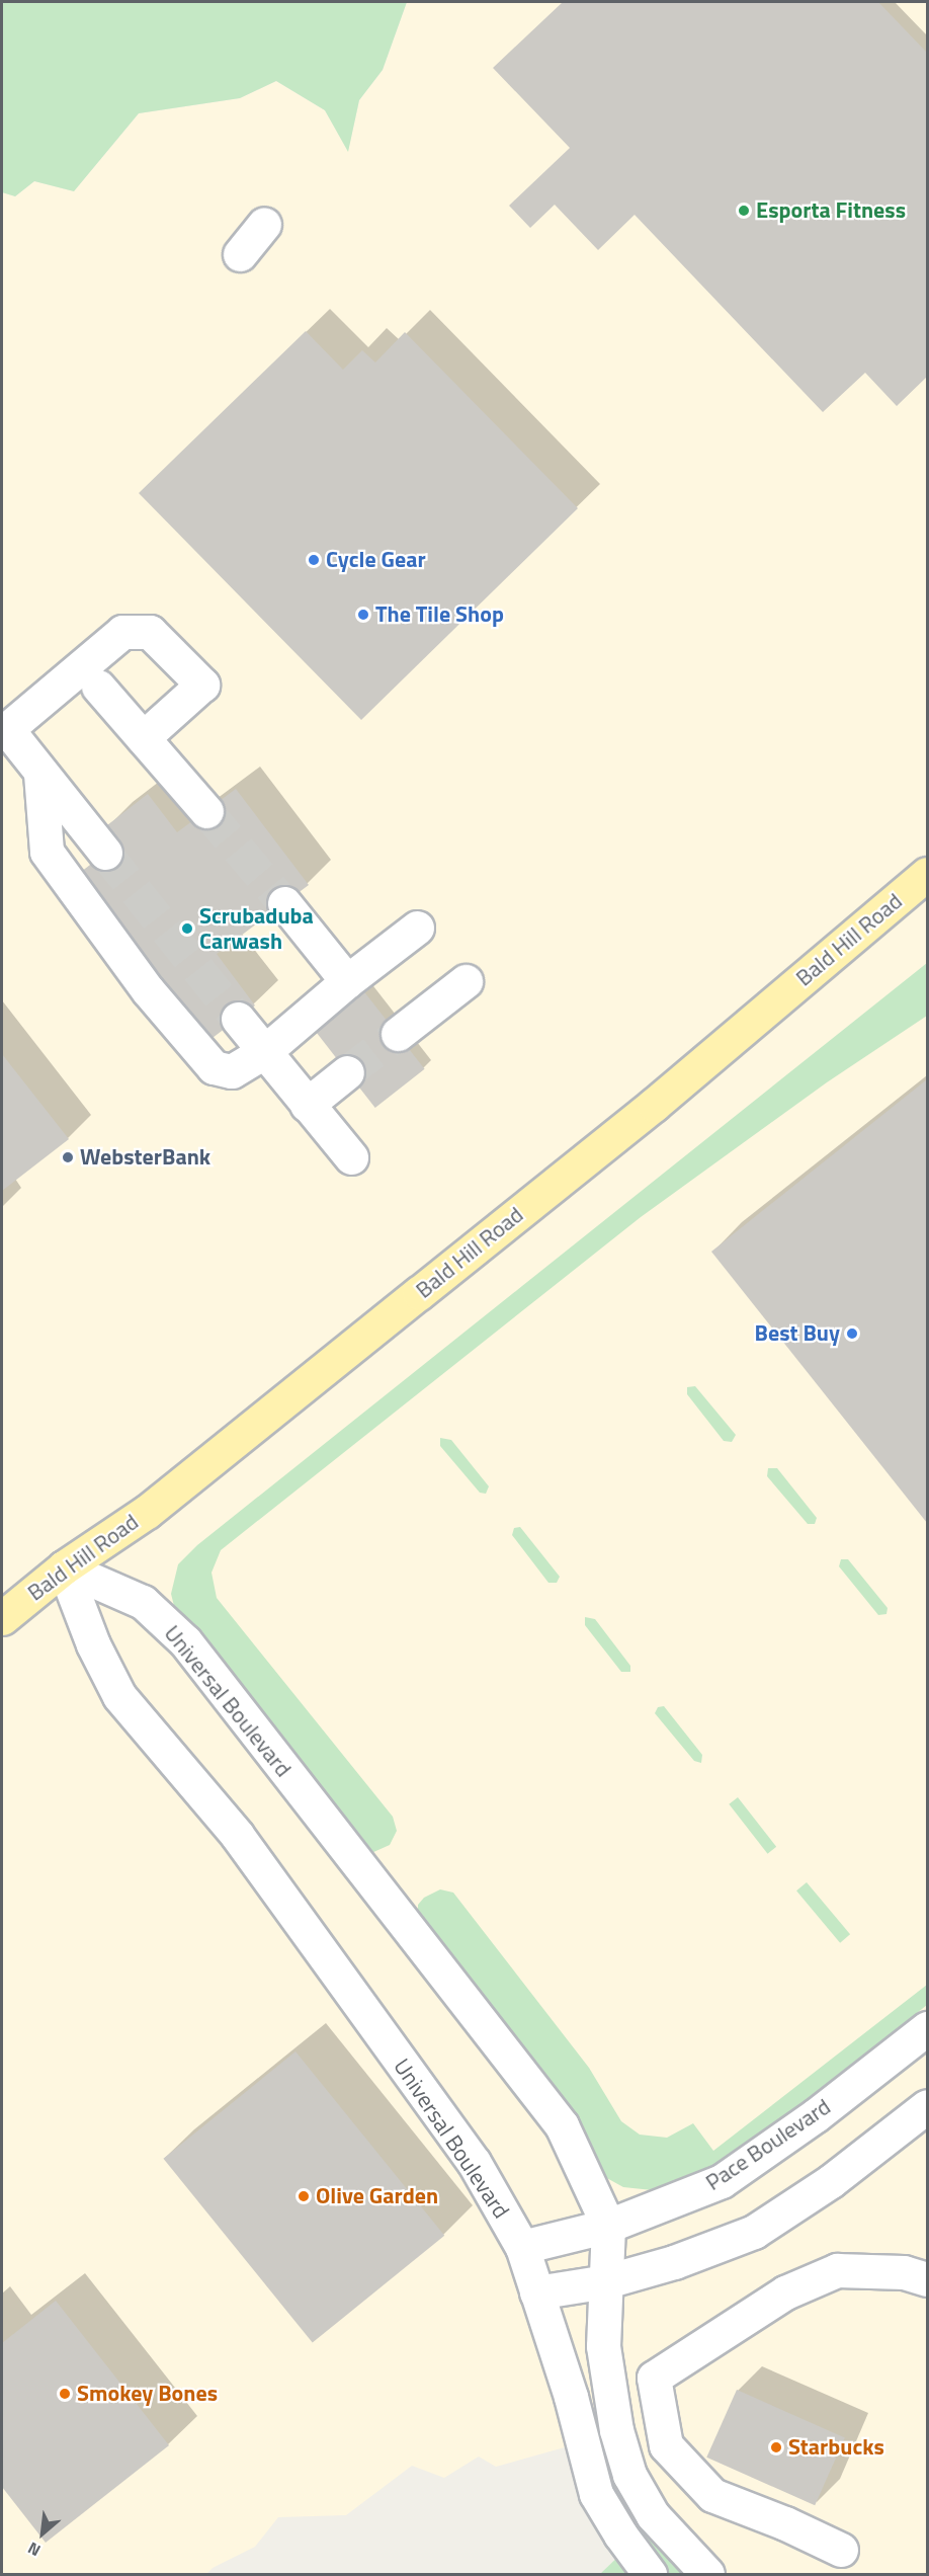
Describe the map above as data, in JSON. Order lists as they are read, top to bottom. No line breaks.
{"streets":{"main road":["Bald Hill Road"],"street":["Universal Boulevard","Pace Boulevard"]},"crossings":[["Bald Hill Road","Universal Boulevard"],["Universal Boulevard","Pace Boulevard"]],"places":["Esporta Fitness","Cycle Gear","The Tile Shop","Scrubaduba Carwash","WebsterBank","Best Buy","Olive Garden","Smokey Bones","Starbucks"],"north":"bottom left"}
